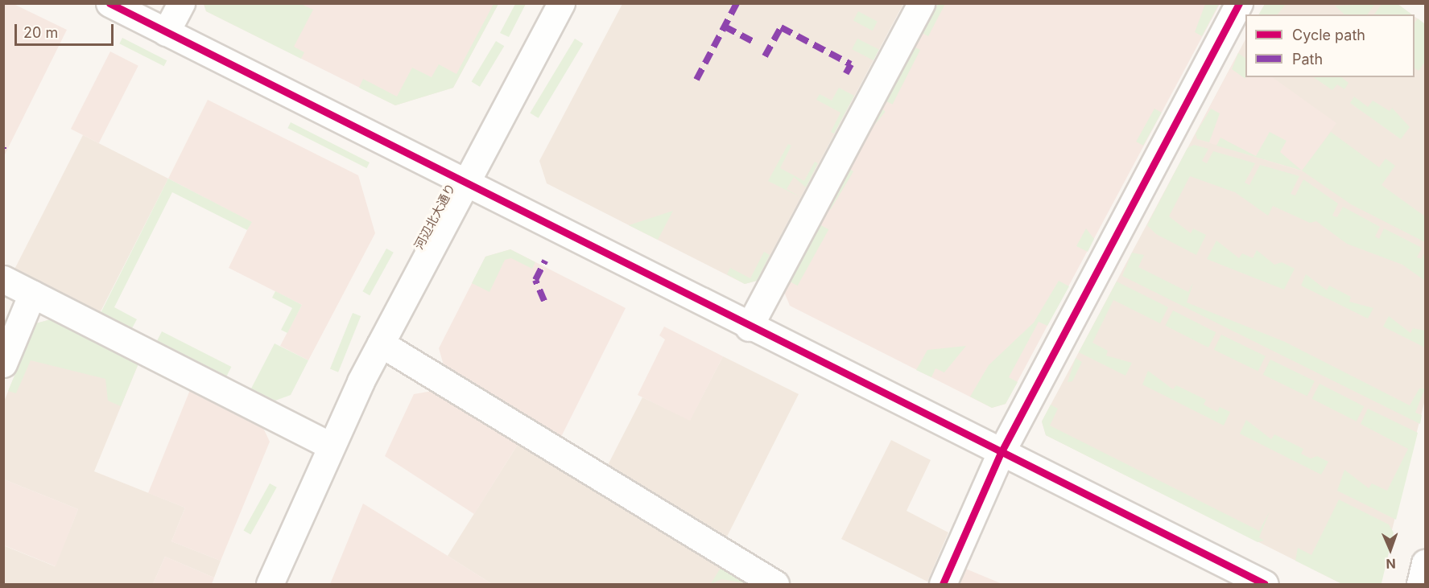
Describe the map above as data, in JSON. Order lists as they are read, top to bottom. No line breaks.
{"streets":{"street":["河辺北大通り"]},"legend":["Cycle path","Path"],"scale_bar":"20 m","north":"bottom"}
